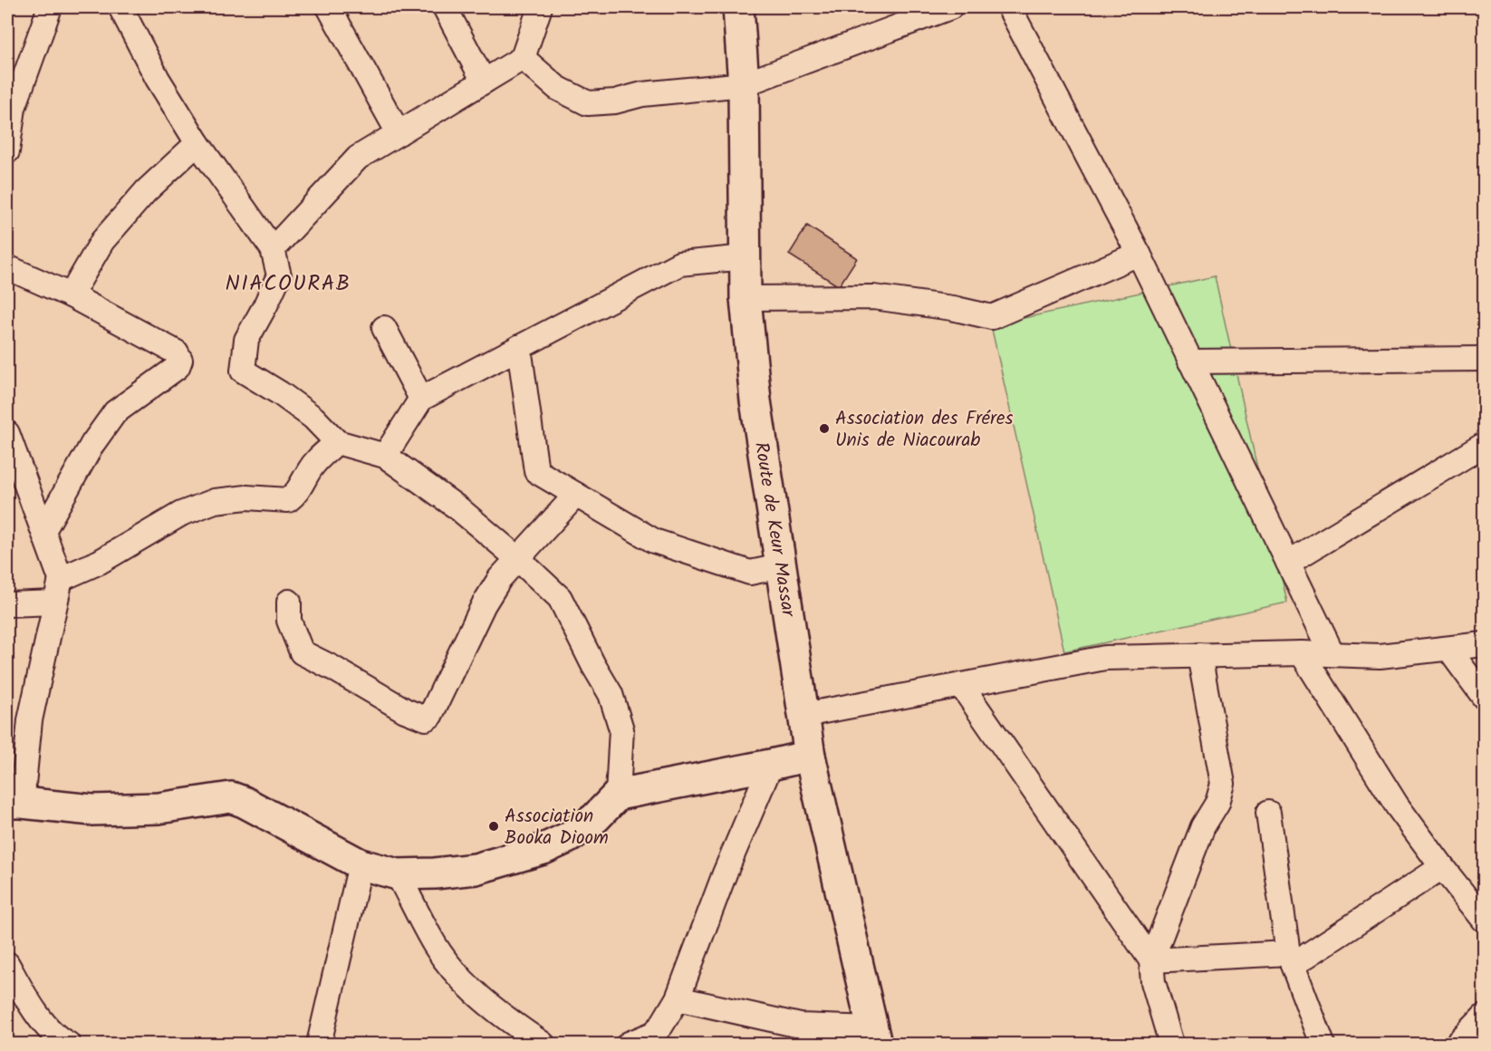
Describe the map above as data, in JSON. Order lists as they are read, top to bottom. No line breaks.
{"streets":{"main road":["Route de Keur Massar"]},"districts":["NIACOURAB"],"places":["Association des Fréres Unis de Niacourab","Association Booka Dioom"]}
